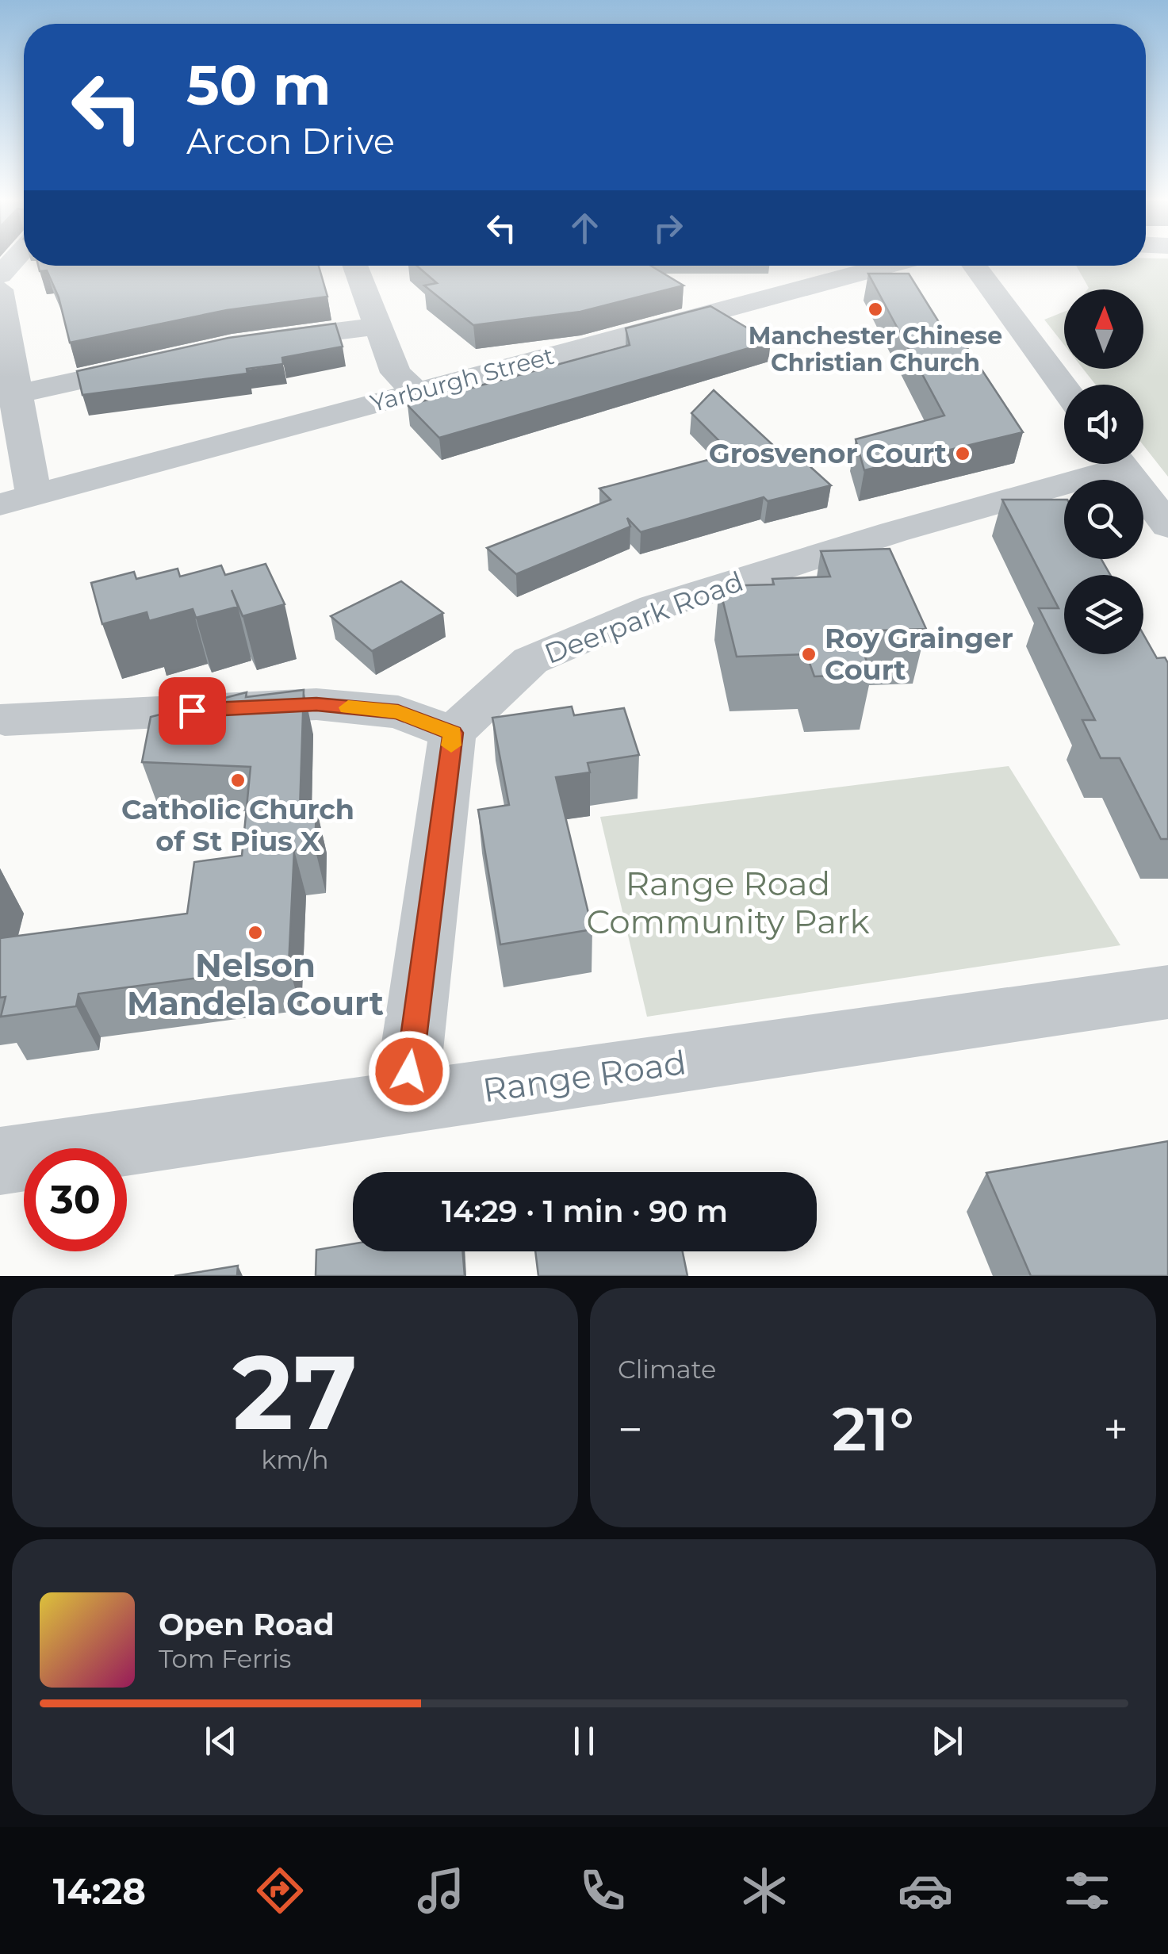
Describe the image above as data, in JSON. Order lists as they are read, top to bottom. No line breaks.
{"streets":{"street":["Yarburgh Street","Deerpark Road","Range Road"]},"parks":["Range Road Community Park"],"places":["Manchester Chinese Christian Church","Grosvenor Court","Roy Grainger Court","Catholic Church of St Pius X","Nelson Mandela Court"],"north":"top","page":{"turn":["50 m","Arcon Drive"],"limit":"30","trip":"14:29 · 1 min · 90 m","tile":[["27","km/h"],"Climate"],"heat":["−","21°","+"],"song":["Open Road","Tom Ferris"],"tabs":"14:28"}}
